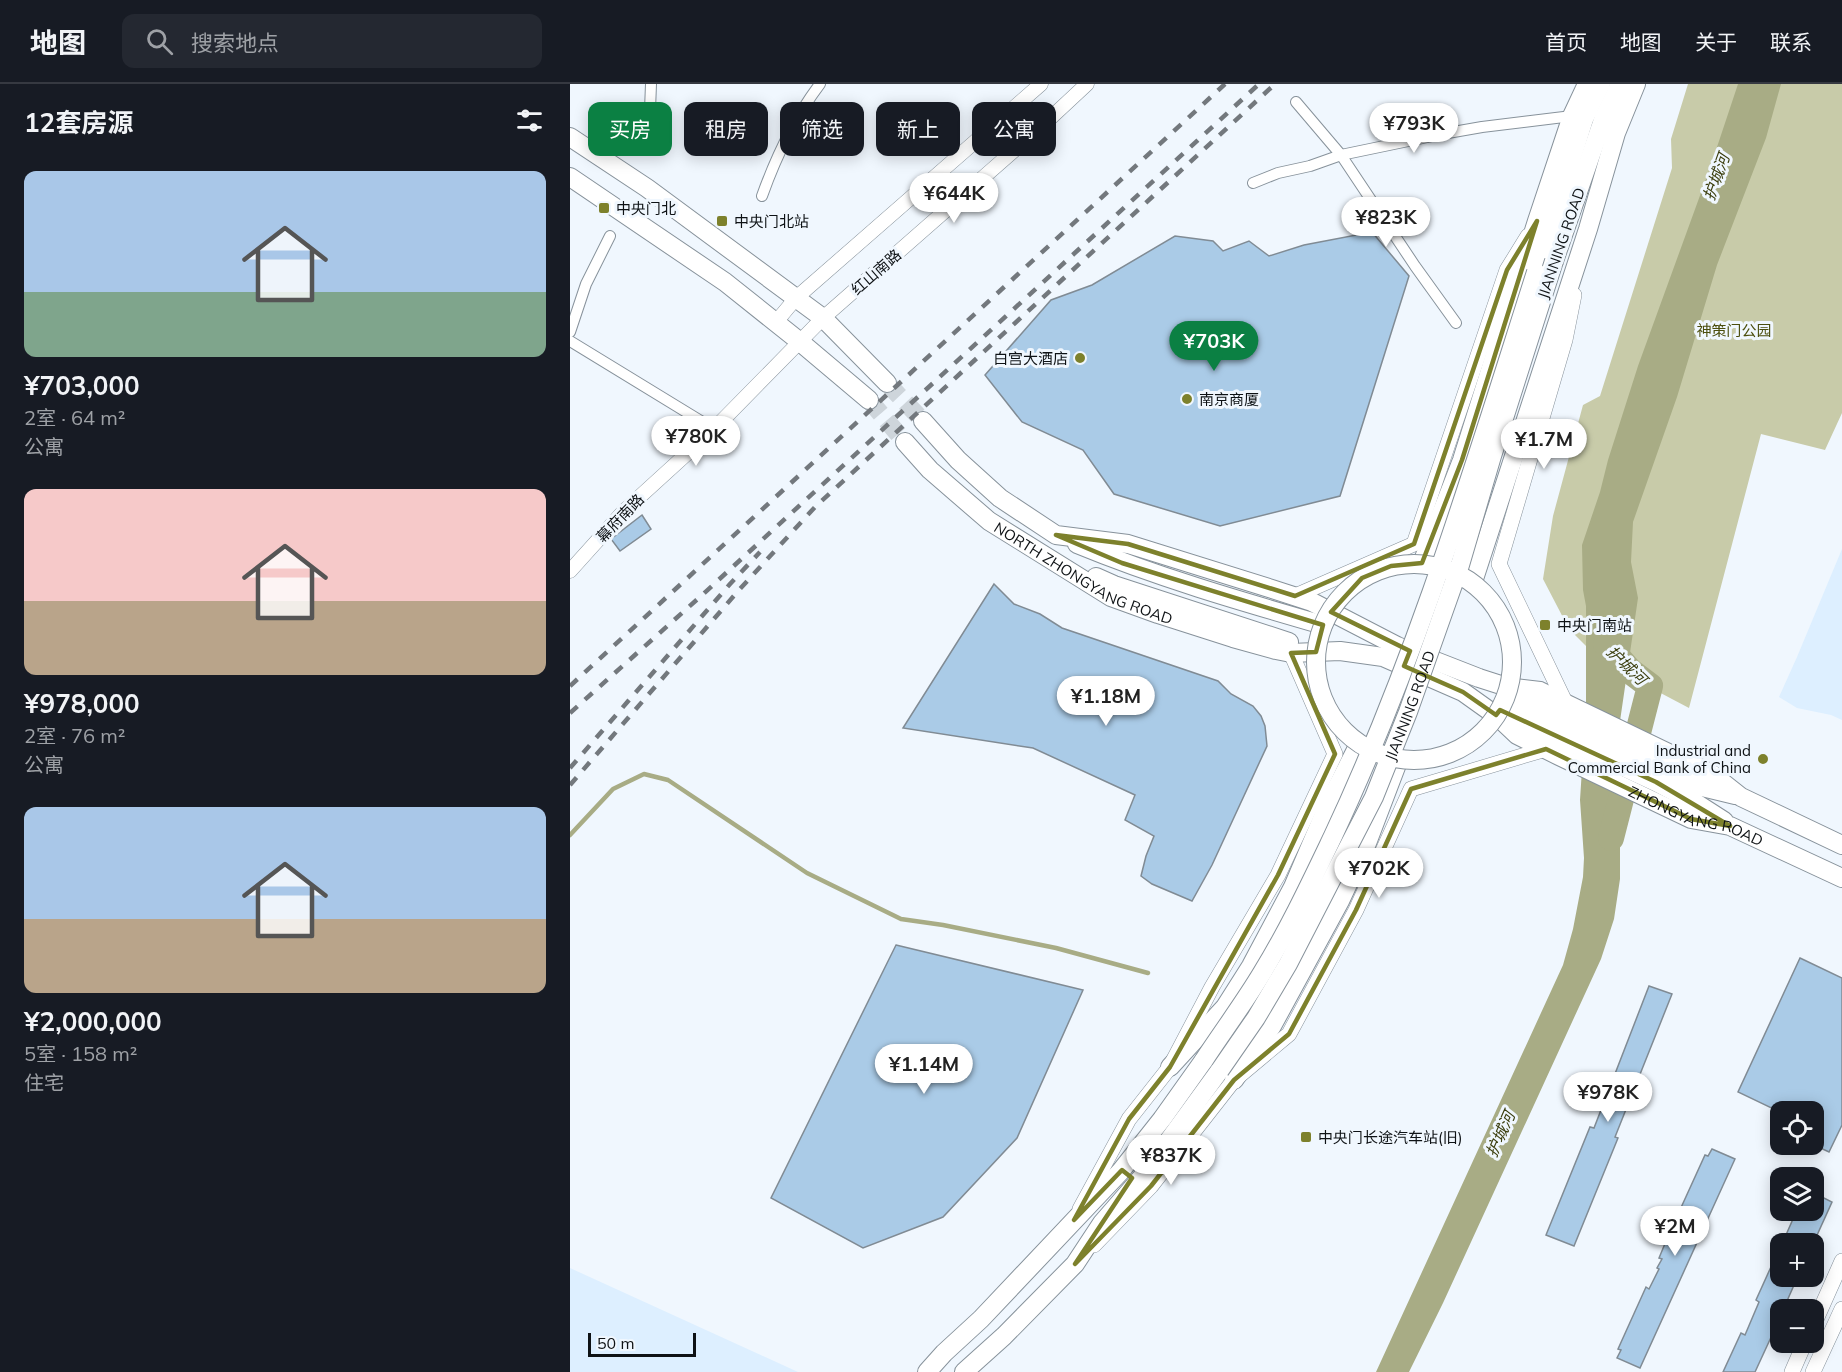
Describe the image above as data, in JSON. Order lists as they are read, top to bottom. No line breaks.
{"streets":{"main road":["JIANNING ROAD","NORTH ZHONGYANG ROAD","ZHONGYANG ROAD"],"street":["红山南路","幕府南路"]},"crossings":[["红山南路","幕府南路"],["NORTH ZHONGYANG ROAD","ZHONGYANG ROAD"]],"water":["护城河"],"parks":["神策门公园"],"places":{"transit":["中央门北","中央门北站","中央门南站","中央门长途汽车站(旧)"],"other":["白宫大酒店","南京商厦","Industrial and Commercial Bank of China"]},"scale_bar":"50 m","page":{"header":"地图","search":"搜索地点","nav":["首页","地图","关于","联系"],"heading":"12套房源","chip":["买房","租房","筛选","新上","公寓"],"price":["¥793K","¥644K","¥823K","¥703K","¥780K","¥1.7M","¥1.18M","¥702K","¥1.14M","¥978K","¥837K","¥2M"],"list":[{"name":"¥703,000","note":"2室 · 64 m² · 公寓"},{"name":"¥978,000","note":"2室 · 76 m² · 公寓"},{"name":"¥2,000,000","note":"5室 · 158 m² · 住宅"}],"map_buttons":["+","−"],"scale":"50 m"}}
